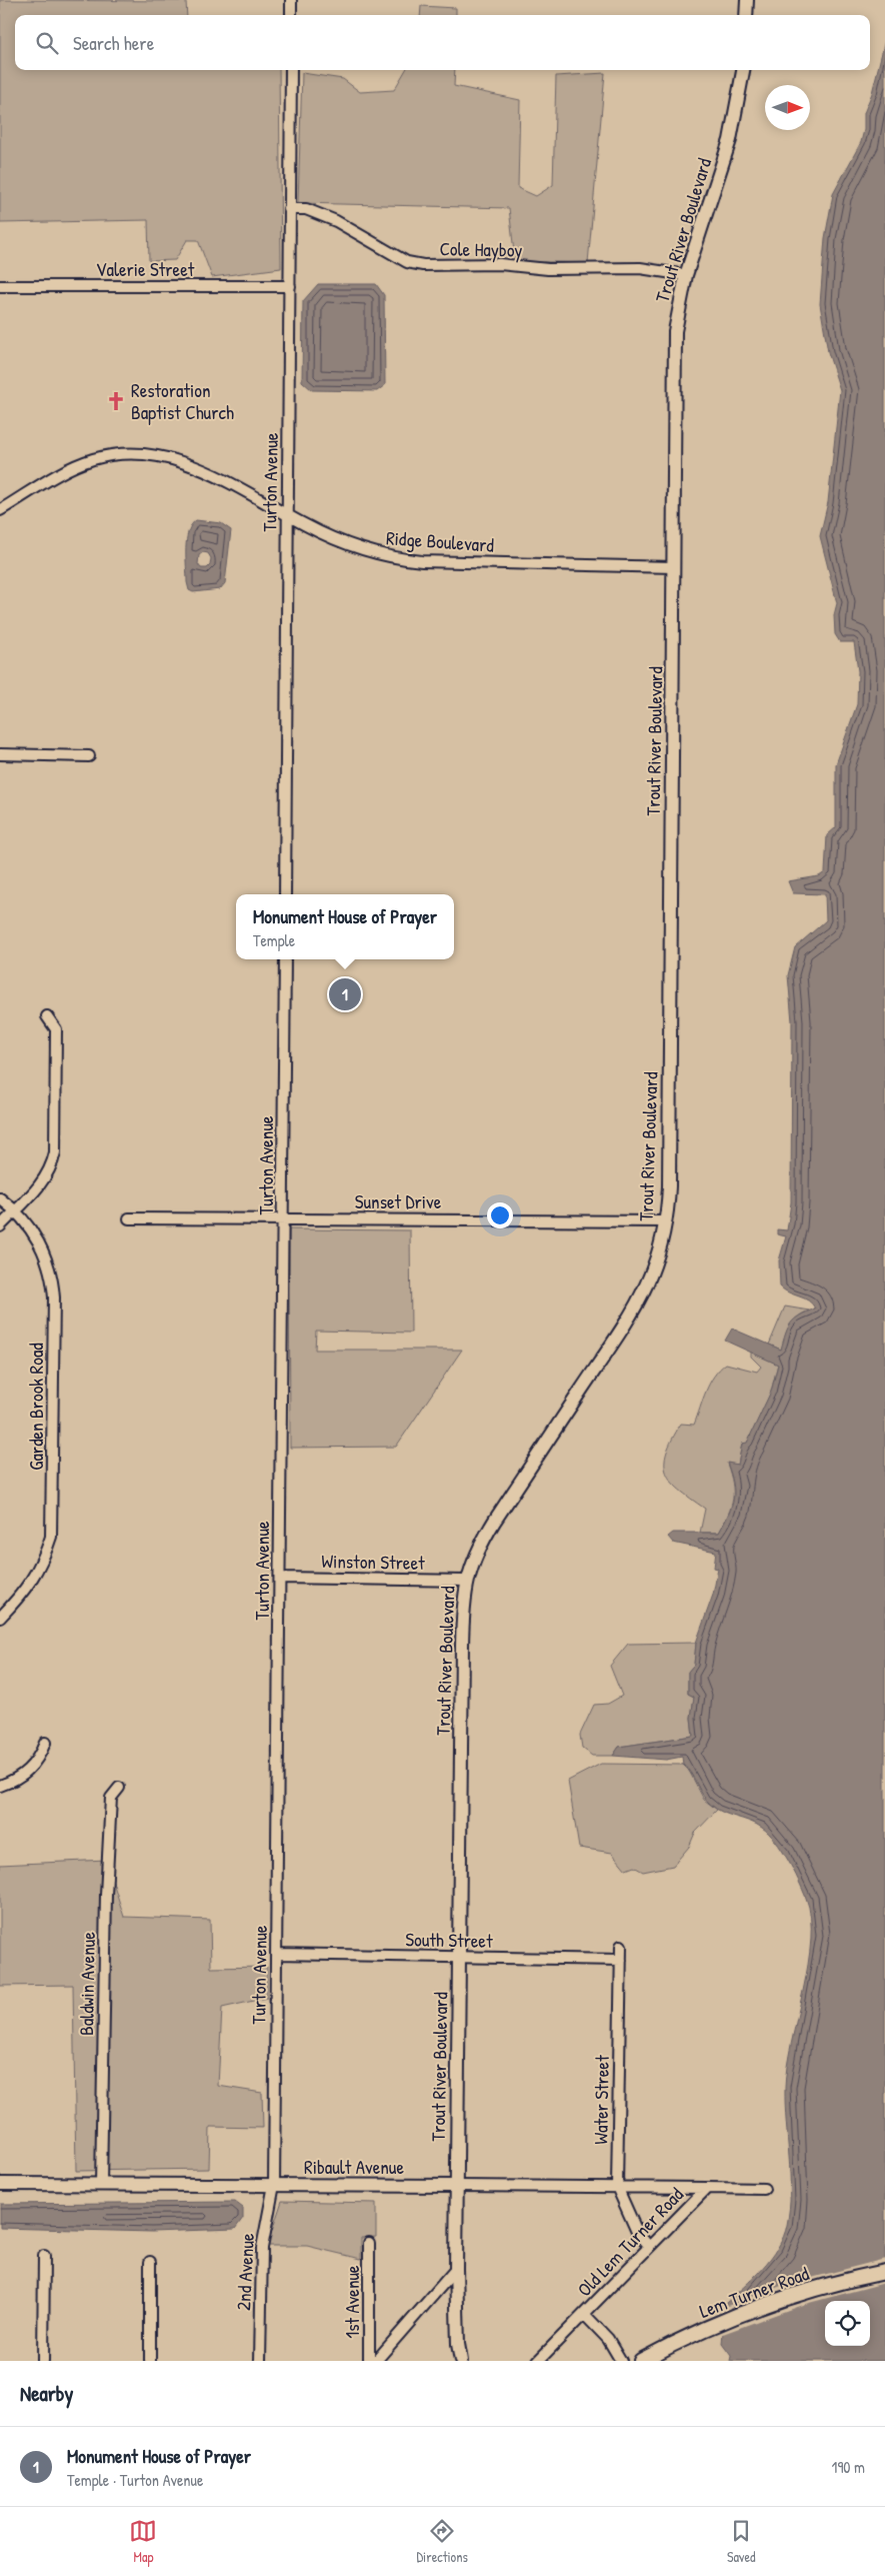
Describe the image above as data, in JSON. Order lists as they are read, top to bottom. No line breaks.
{"streets":{"main road":["Lem Turner Road"],"street":["Trout River Boulevard","Cole Hayboy","Valerie Street","Turton Avenue","Ridge Boulevard","Sunset Drive","Garden Brook Road","Winston Street","South Street","Baldwin Avenue","Water Street","Ribault Avenue","Old Lem Turner Road","2nd Avenue","1st Avenue"]},"crossings":[["Trout River Boulevard","Cole Hayboy"],["Trout River Boulevard","Ridge Boulevard"],["Trout River Boulevard","Sunset Drive"],["Trout River Boulevard","Winston Street"],["Trout River Boulevard","South Street"],["Trout River Boulevard","Ribault Avenue"],["Cole Hayboy","Turton Avenue"],["Valerie Street","Turton Avenue"],["Turton Avenue","Ridge Boulevard"],["Turton Avenue","Sunset Drive"],["Turton Avenue","Winston Street"],["Turton Avenue","South Street"],["Turton Avenue","Ribault Avenue"],["Turton Avenue","2nd Avenue"],["South Street","Water Street"],["Baldwin Avenue","Ribault Avenue"],["Water Street","Ribault Avenue"],["Water Street","Old Lem Turner Road"],["Ribault Avenue","Old Lem Turner Road"],["Ribault Avenue","2nd Avenue"]],"places":{"church":["Restoration Baptist Church"]},"north":"right","page":{"search":"Search here","popup":["Monument House of Prayer","Temple"],"pins":"1","heading":"Nearby","list":[{"mark":"1","name":"Monument House of Prayer","note":"Temple · Turton Avenue","value":"190 m"}],"nav":["Map","Directions","Saved"]}}
